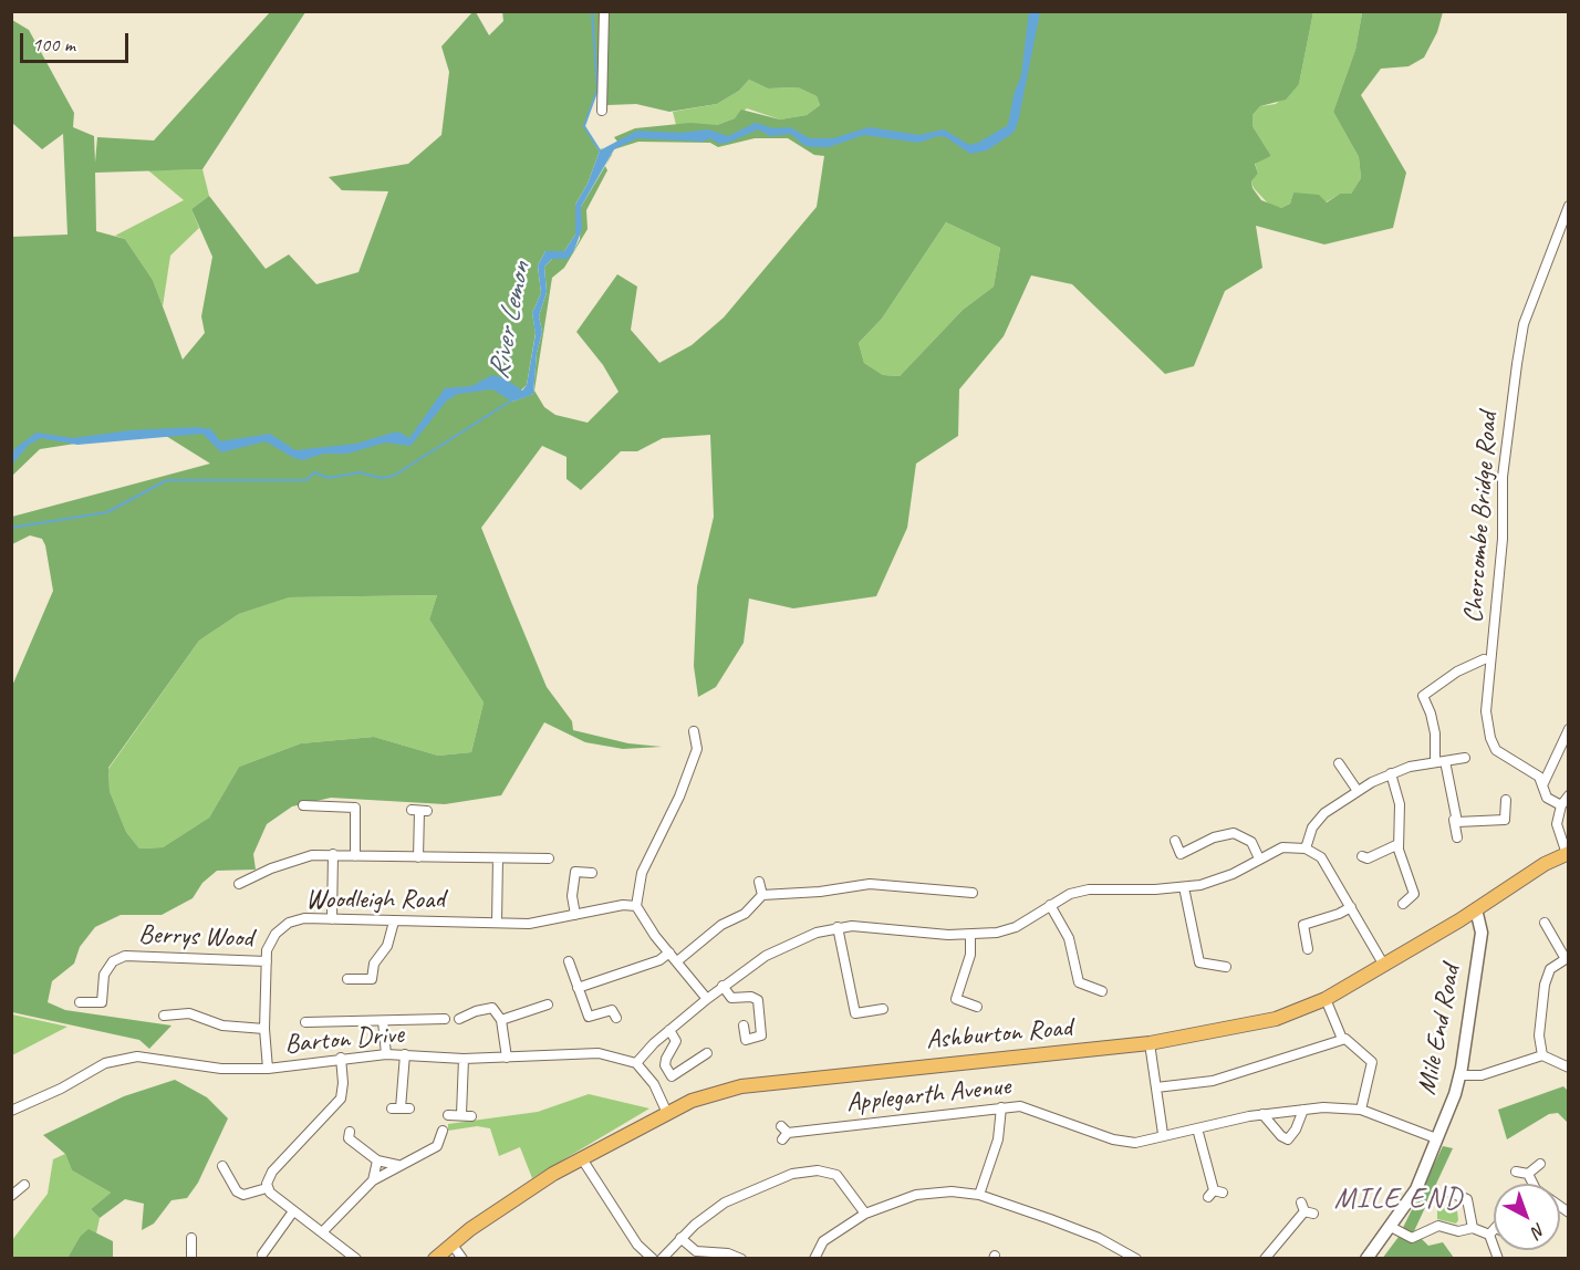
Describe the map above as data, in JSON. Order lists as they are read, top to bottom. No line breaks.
{"streets":{"main road":["Ashburton Road"],"street":["Chercombe Bridge Road","Woodleigh Road","Berrys Wood","Mile End Road","Barton Drive","Applegarth Avenue"]},"crossings":[["Woodleigh Road","Berrys Wood"],["Woodleigh Road","Barton Drive"],["Mile End Road","Ashburton Road"],["Mile End Road","Applegarth Avenue"]],"districts":["MILE END"],"water":["River Lemon"],"scale_bar":"100 m","north":"bottom right"}
